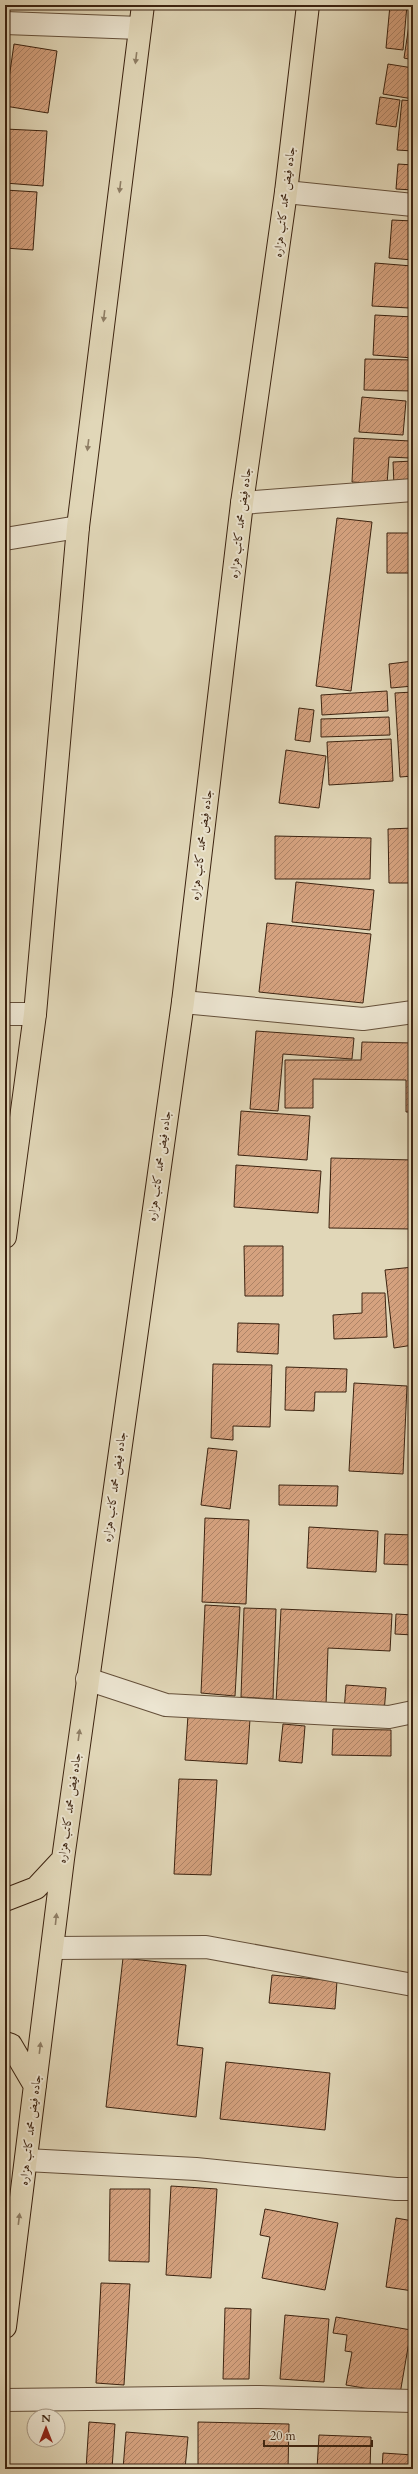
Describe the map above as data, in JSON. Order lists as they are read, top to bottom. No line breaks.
{"streets":{"main road":["جاده فیض محمد کاتب هزاره"]},"scale_bar":"20 m","north":"top"}
